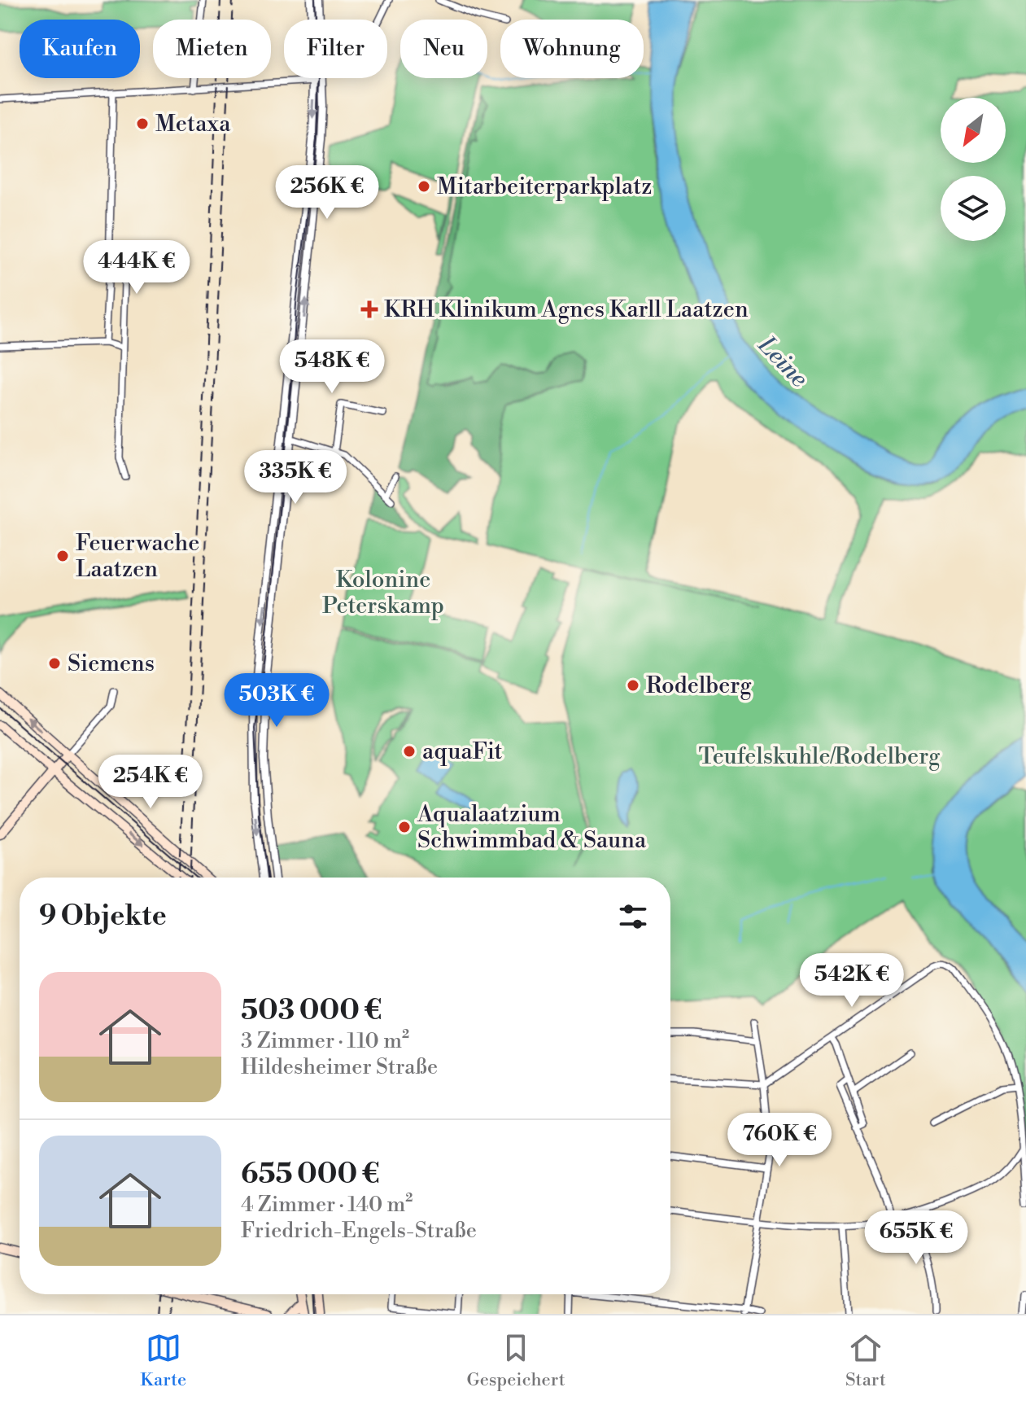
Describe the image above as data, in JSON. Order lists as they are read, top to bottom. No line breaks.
{"water":["Leine"],"parks":["Kolonine Peterskamp","Teufelskuhle/Rodelberg"],"places":{"other":["Metaxa","Mitarbeiterparkplatz","Feuerwache Laatzen","Siemens","Rodelberg","aquaFit","Aqualaatzium Schwimmbad & Sauna"],"health":["KRH Klinikum Agnes Karll Laatzen"]},"north":"bottom left","page":{"chip":["Kaufen","Mieten","Filter","Neu","Wohnung"],"price":["256K €","444K €","548K €","335K €","503K €","254K €","542K €","760K €","655K €"],"heading":"9 Objekte","list":[{"name":"503 000 €","note":"3 Zimmer · 110 m² · Hildesheimer Straße"},{"name":"655 000 €","note":"4 Zimmer · 140 m² · Friedrich-Engels-Straße"}],"tabs":["Karte","Gespeichert","Start"]}}
